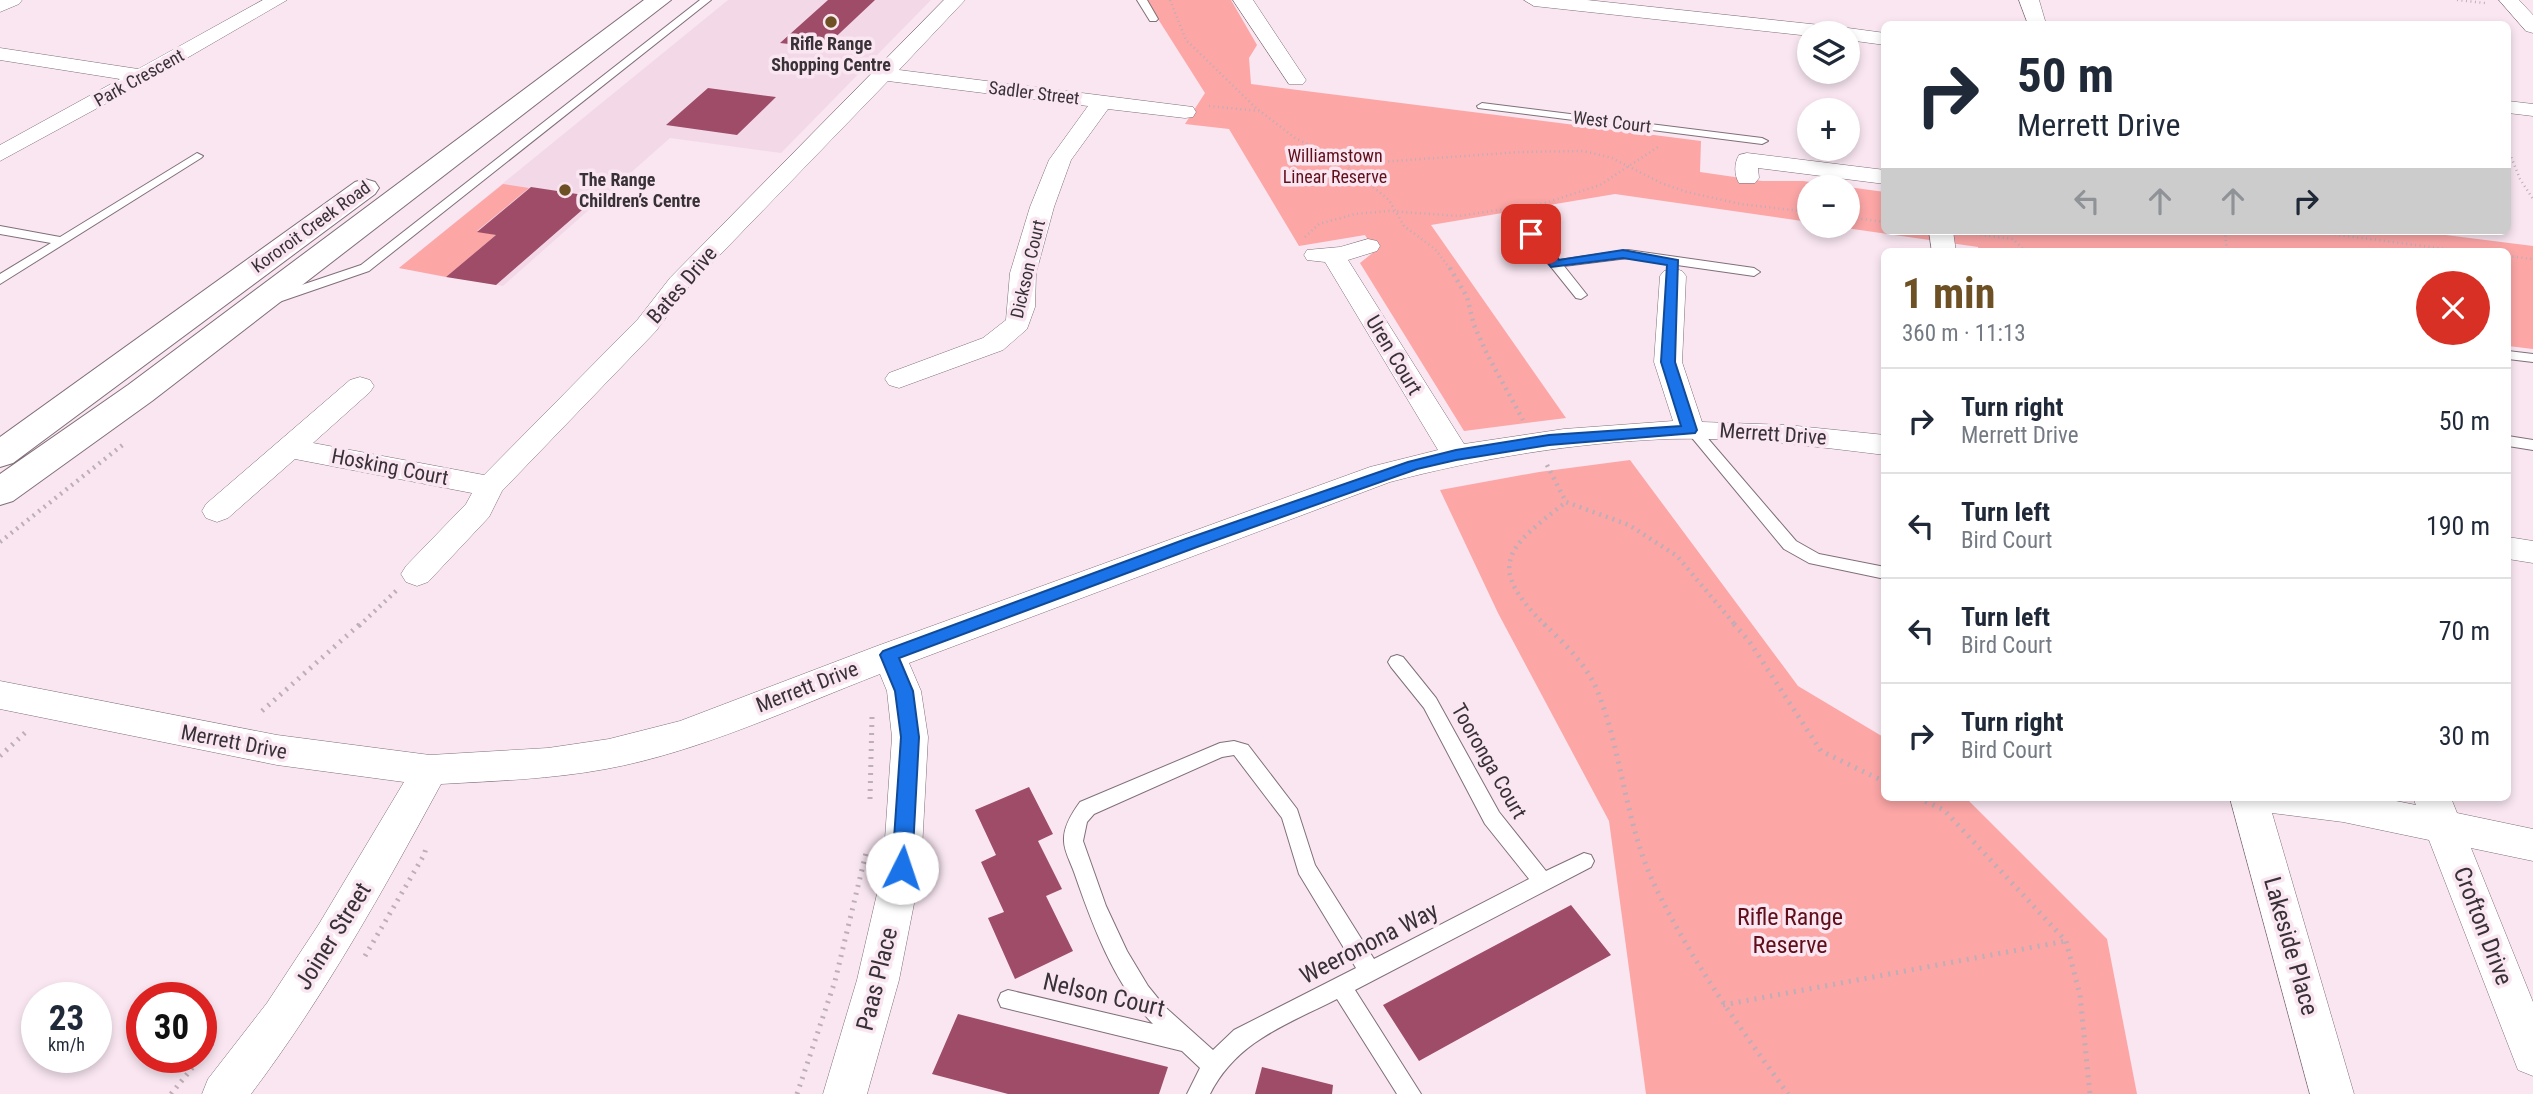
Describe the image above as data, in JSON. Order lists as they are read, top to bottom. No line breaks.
{"streets":{"main road":["Kororoit Creek Road"],"street":["Park Crescent","Sadler Street","West Court","Dickson Court","Bates Drive","Uren Court","Merrett Drive","Hosking Court","Crofton Drive","Joiner Street","Lakeside Place","Paas Place"],"lane":["Tooronga Court","Weeronona Way","Nelson Court"]},"crossings":[["Sadler Street","Dickson Court"],["Sadler Street","Bates Drive"],["Bates Drive","Hosking Court"],["Uren Court","Merrett Drive"],["Merrett Drive","Joiner Street"],["Merrett Drive","Paas Place"],["Tooronga Court","Weeronona Way"]],"parks":["Williamstown Linear Reserve","Rifle Range Reserve"],"places":["Rifle Range Shopping Centre","The Range Children’s Centre"],"page":{"map_buttons":["+","−"],"turn":["50 m","Merrett Drive"],"heading":["1 min","360 m · 11:13"],"list":[{"name":"Turn right","note":"Merrett Drive","value":"50 m"},{"name":"Turn left","note":"Bird Court","value":"190 m"},{"name":"Turn left","note":"Bird Court","value":"70 m"},{"name":"Turn right","note":"Bird Court","value":"30 m"}],"speed":"23 km/h","limit":"30"}}
